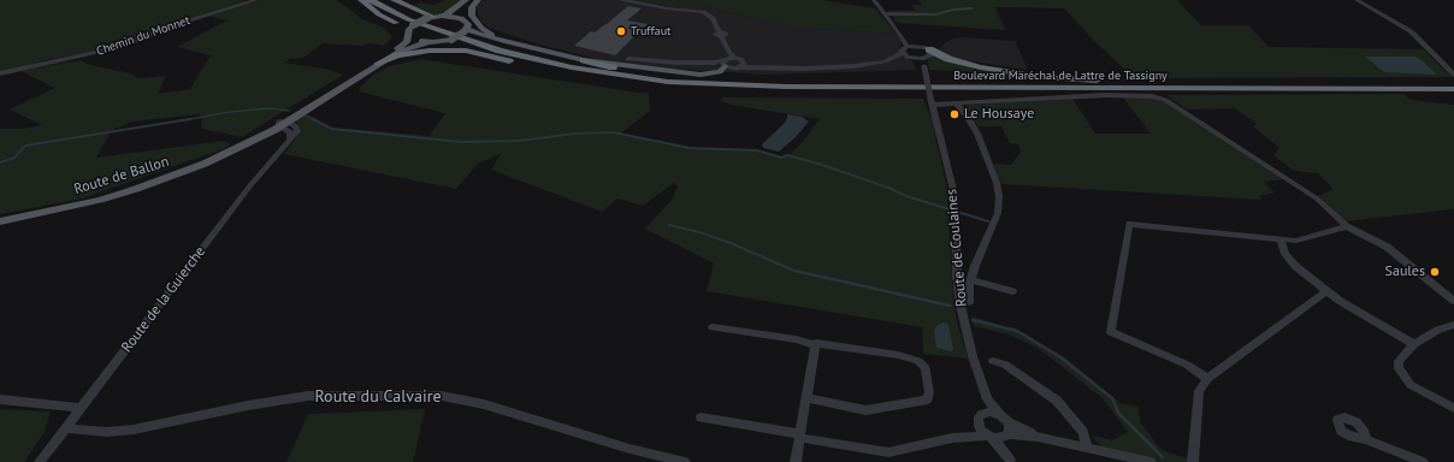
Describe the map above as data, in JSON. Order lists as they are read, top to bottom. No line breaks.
{"streets":{"highway":["Boulevard Maréchal de Lattre de Tassigny"],"main road":["Route de Ballon"],"street":["Chemin du Monnet","Route de Coulaines","Route de la Guierche","Route du Calvaire"]},"crossings":[["Route de Ballon","Route de la Guierche"],["Route de la Guierche","Route du Calvaire"]],"places":["Truffaut","Le Housaye","Saules"]}
